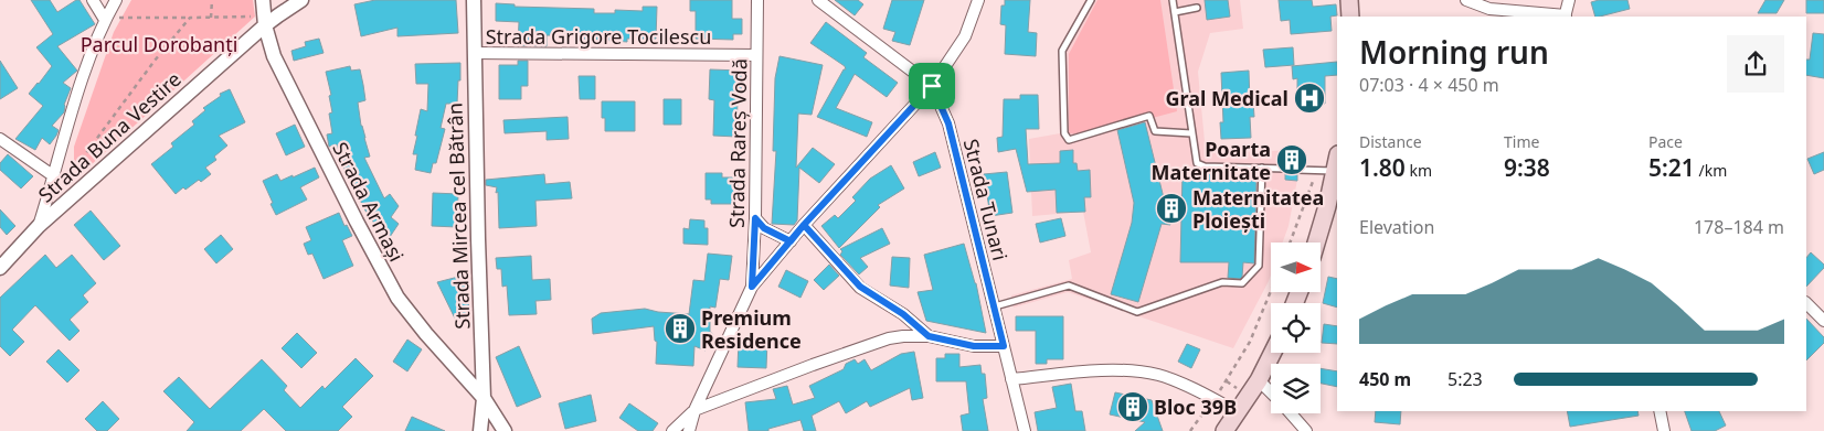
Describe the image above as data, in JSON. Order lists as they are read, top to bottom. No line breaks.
{"streets":{"street":["Strada Grigore Tocilescu","Strada Buna Vestire","Strada Rareș Vodă","Strada Tunari","Strada Armași","Strada Mircea cel Bătrân"]},"crossings":[["Strada Grigore Tocilescu","Strada Rareș Vodă"],["Strada Grigore Tocilescu","Strada Mircea cel Bătrân"],["Strada Buna Vestire","Strada Armași"],["Strada Armași","Strada Mircea cel Bătrân"]],"parks":["Parcul Dorobanți"],"places":{"hospital":["Gral Medical"],"building":["Poarta Maternitate","Maternitatea Ploiești","Premium Residence","Bloc 39B"]},"north":"right","page":{"heading":["Morning run","07:03 · 4 × 450 m"],"stats":[["Distance","1.80 km"],["Time","9:38"],["Pace","5:21 /km"]],"chart":["Elevation","178–184 m"],"list":[{"name":"450 m","note":"5:23"}]}}
